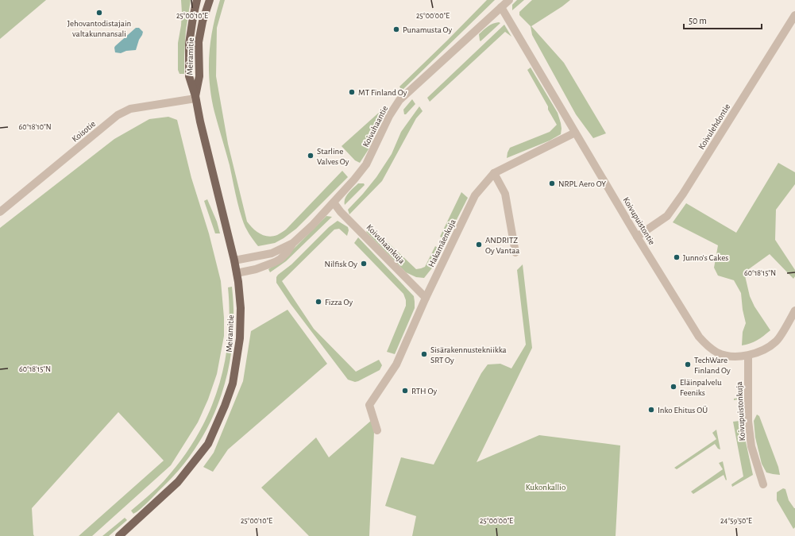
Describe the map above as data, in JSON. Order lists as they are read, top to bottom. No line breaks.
{"streets":{"main road":["Meiramitie"],"street":["Koivuhaantie","Koivulehdontie","Koisotie","Koivupuistontie","Hakamäenkuja","Koivuhaankuja","Koivupuistonkuja"]},"crossings":[["Meiramitie","Koivuhaantie"],["Meiramitie","Koisotie"],["Koivuhaantie","Koivupuistontie"],["Koivuhaantie","Koivuhaankuja"],["Koivulehdontie","Koivupuistontie"],["Koivupuistontie","Hakamäenkuja"],["Koivupuistontie","Koivupuistonkuja"],["Hakamäenkuja","Koivuhaankuja"]],"parks":["Kukonkallio"],"places":["Jehovantodistajain valtakunnansali","Punamusta Oy","MT Finland Oy","Starline Valves Oy","NRPL Aero OY","ANDRITZ Oy Vantaa","Junno's Cakes","Nilfisk Oy","Fizza Oy","Sisärakennustekniikka SRT Oy","TechWare Finland Oy","Eläinpalvelu Feeniks","RTH Oy","Inko Ehitus OÜ"],"scale_bar":"50 m","coordinates":["25°00'10\"E","25°00'00\"E","60°18'10\"N","60°18'15\"N","24°59'50\"E"]}
